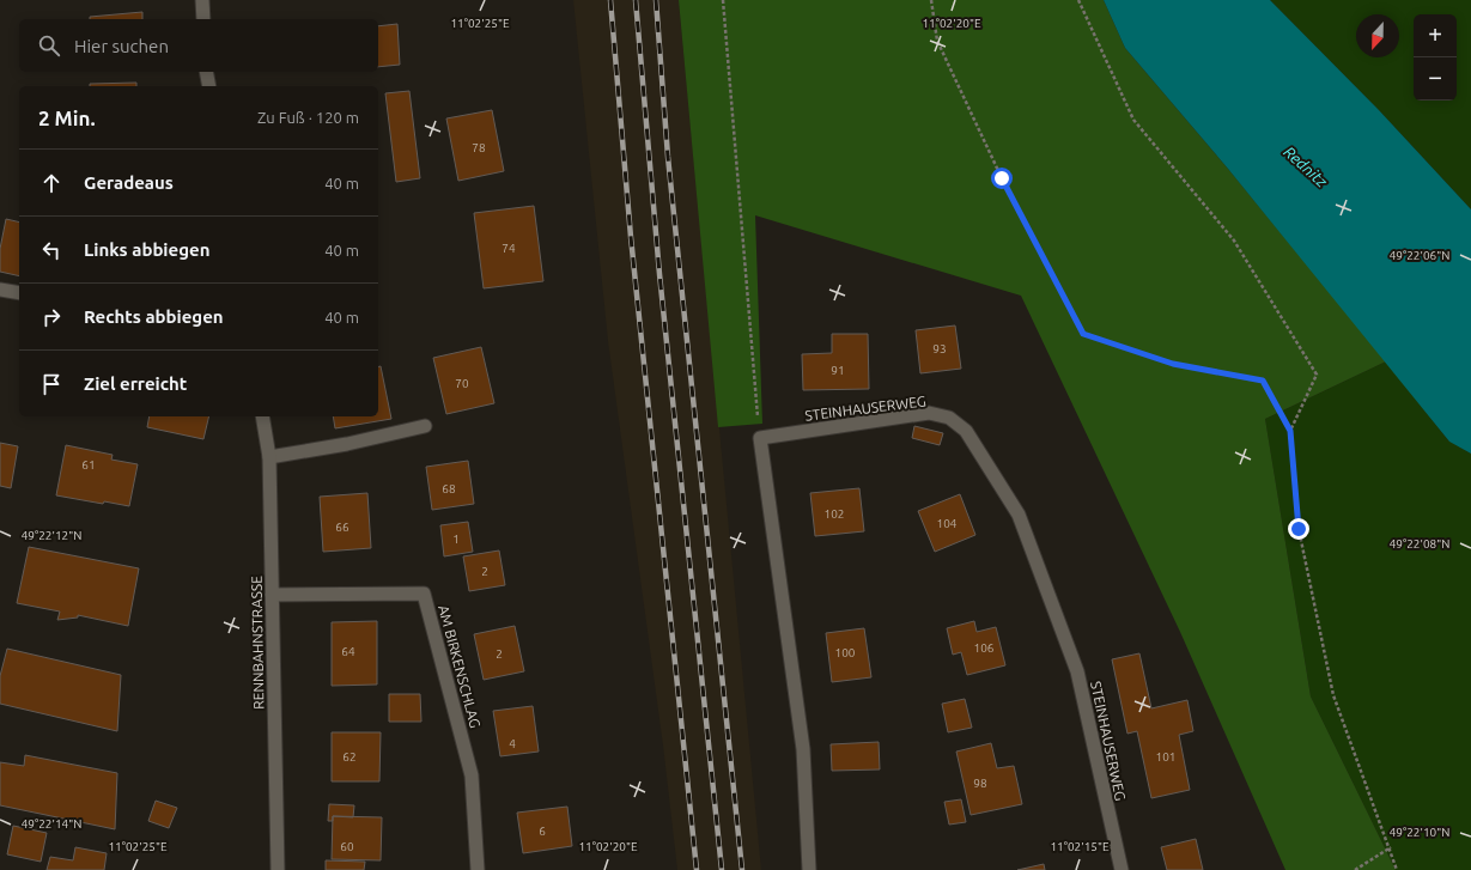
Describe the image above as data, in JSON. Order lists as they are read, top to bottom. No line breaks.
{"streets":{"street":["STEINHAUSERWEG","RENNBAHNSTRASSE","AM BIRKENSCHLAG"]},"crossings":[["RENNBAHNSTRASSE","AM BIRKENSCHLAG"]],"water":["Rednitz"],"house_numbers":["78","74","93","91","70","61","68","102","104","66","1","2","106","64","100","2","4","62","101","98","6","60"],"north":"bottom","page":{"map_buttons":["+","−"],"search":"Hier suchen","heading":["2 Min.","Zu Fuß · 120 m"],"list":[["Geradeaus","40 m"],["Links abbiegen","40 m"],["Rechts abbiegen","40 m"],"Ziel erreicht"]},"coordinates":["11°02'25\"E","11°02'20\"E","49°22'06\"N","49°22'12\"N","49°22'08\"N","49°22'14\"N","49°22'10\"N","11°02'15\"E"]}
